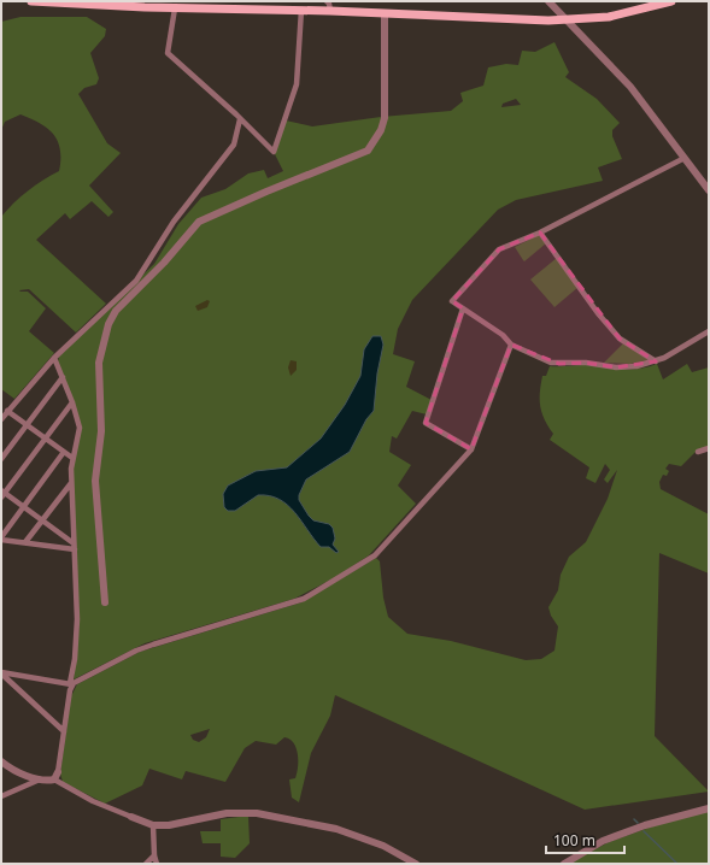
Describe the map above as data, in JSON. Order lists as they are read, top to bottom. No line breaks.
{"scale_bar":"100 m"}
